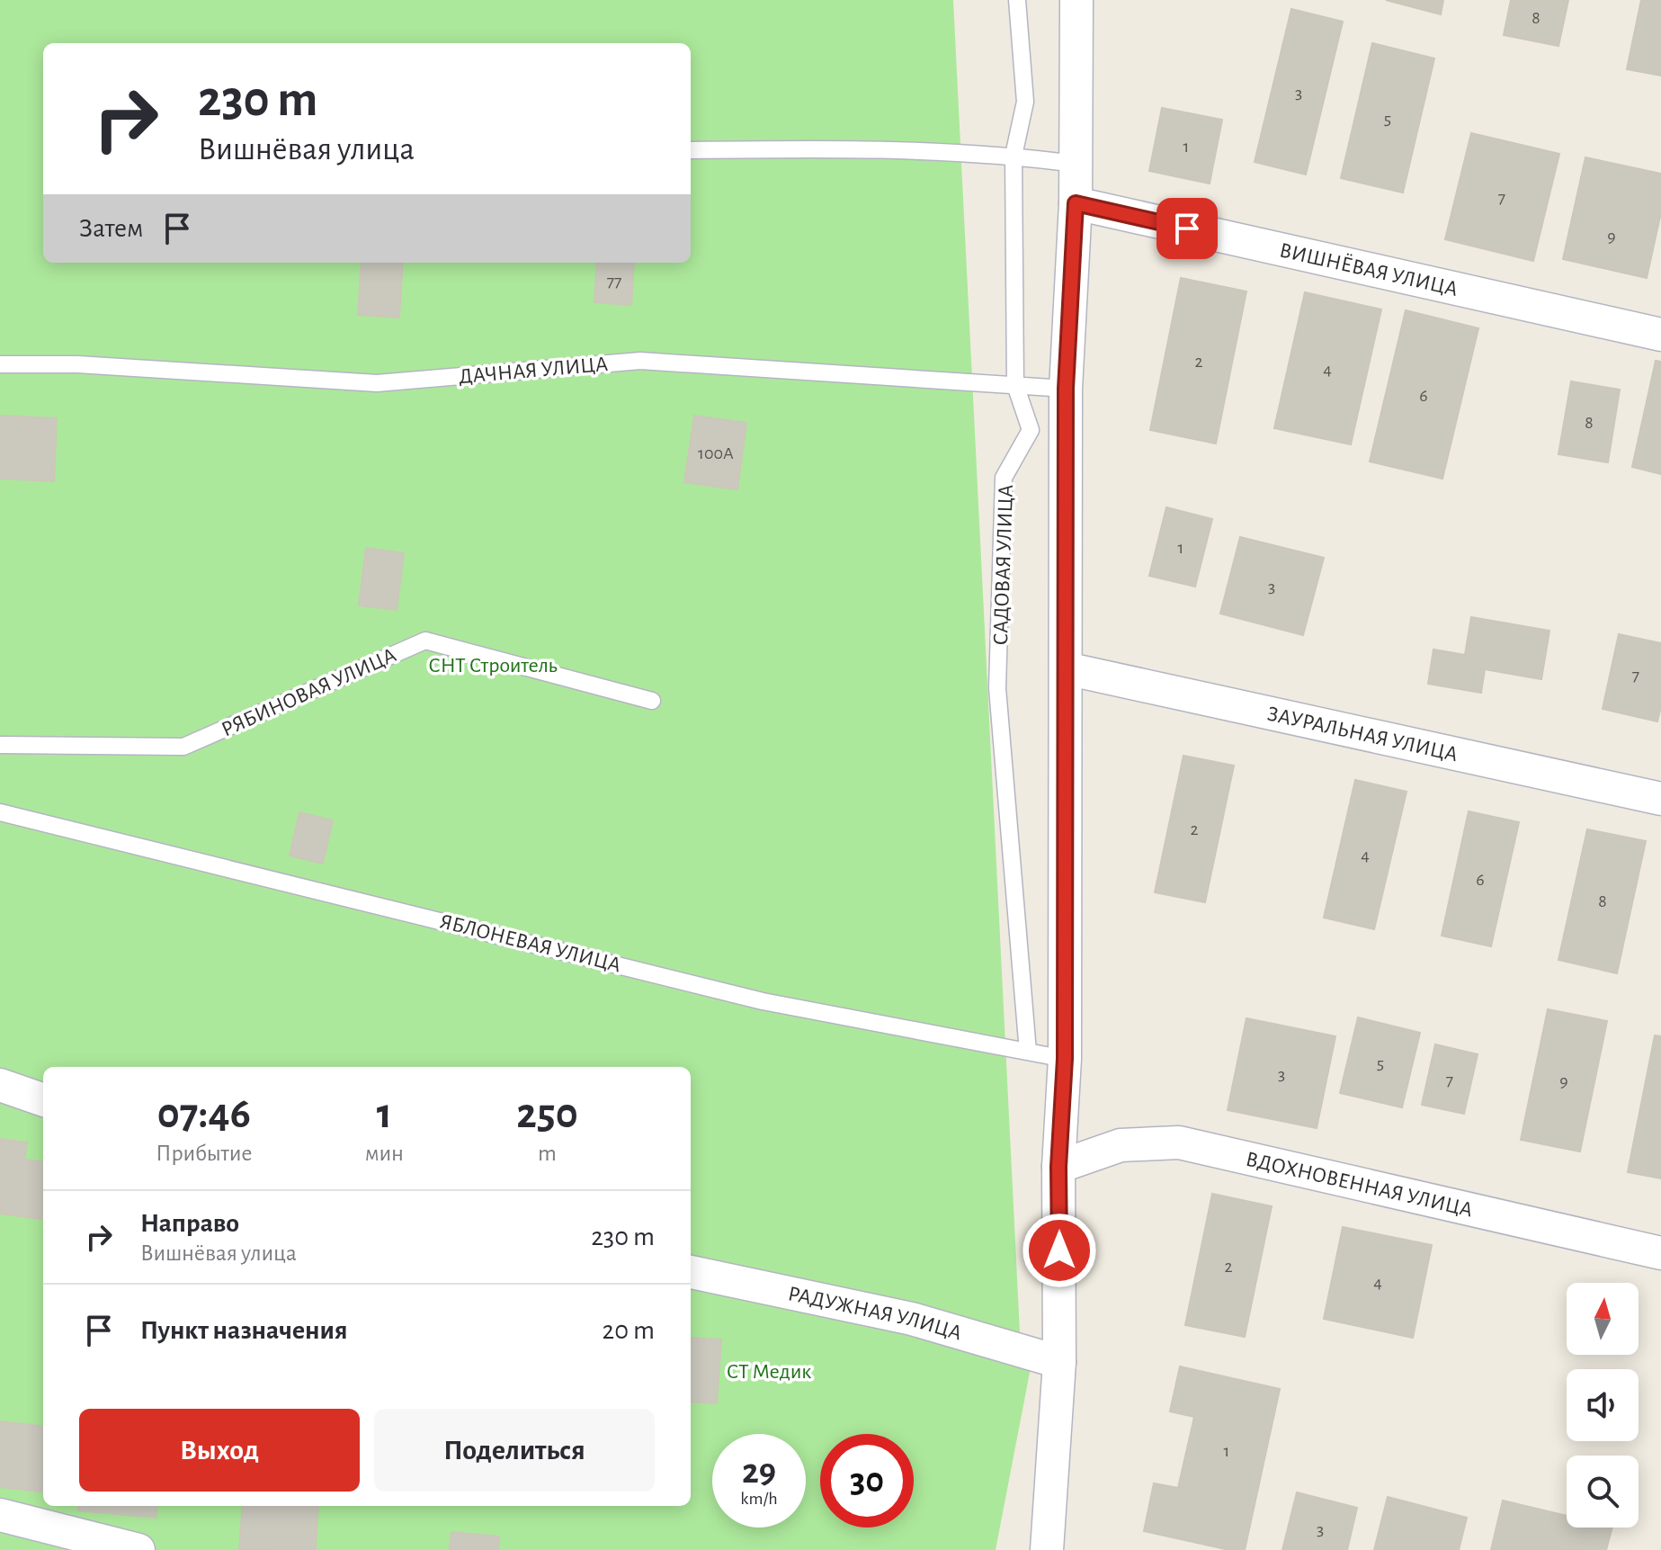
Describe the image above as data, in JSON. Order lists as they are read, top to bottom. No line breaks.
{"streets":{"street":["ВИШНЁВАЯ УЛИЦА","ЗАУРАЛЬНАЯ УЛИЦА","ВДОХНОВЕННАЯ УЛИЦА","РАДУЖНАЯ УЛИЦА"],"lane":["ДАЧНАЯ УЛИЦА","САДОВАЯ УЛИЦА","РЯБИНОВАЯ УЛИЦА","ЯБЛОНЕВАЯ УЛИЦА"]},"crossings":[["ДАЧНАЯ УЛИЦА","САДОВАЯ УЛИЦА"],["САДОВАЯ УЛИЦА","ЯБЛОНЕВАЯ УЛИЦА"]],"parks":["СНТ Строитель","СТ Медик"],"house_numbers":["8","3","5","1","7","9","77","2","4","6","8","100А","1","3","7","2","4","6","8","5","3","7","9","2","4","1","3"],"north":"top","page":{"turn":["230 m","Вишнёвая улица"],"then":"Затем","eta":["07:46","Прибытие","1","мин","250","m"],"list":[{"name":"Направо","note":"Вишнёвая улица","value":"230 m"},{"name":"Пункт назначения","value":"20 m"}],"buttons":["Выход","Поделиться"],"speed":"29 km/h","limit":"30"}}
